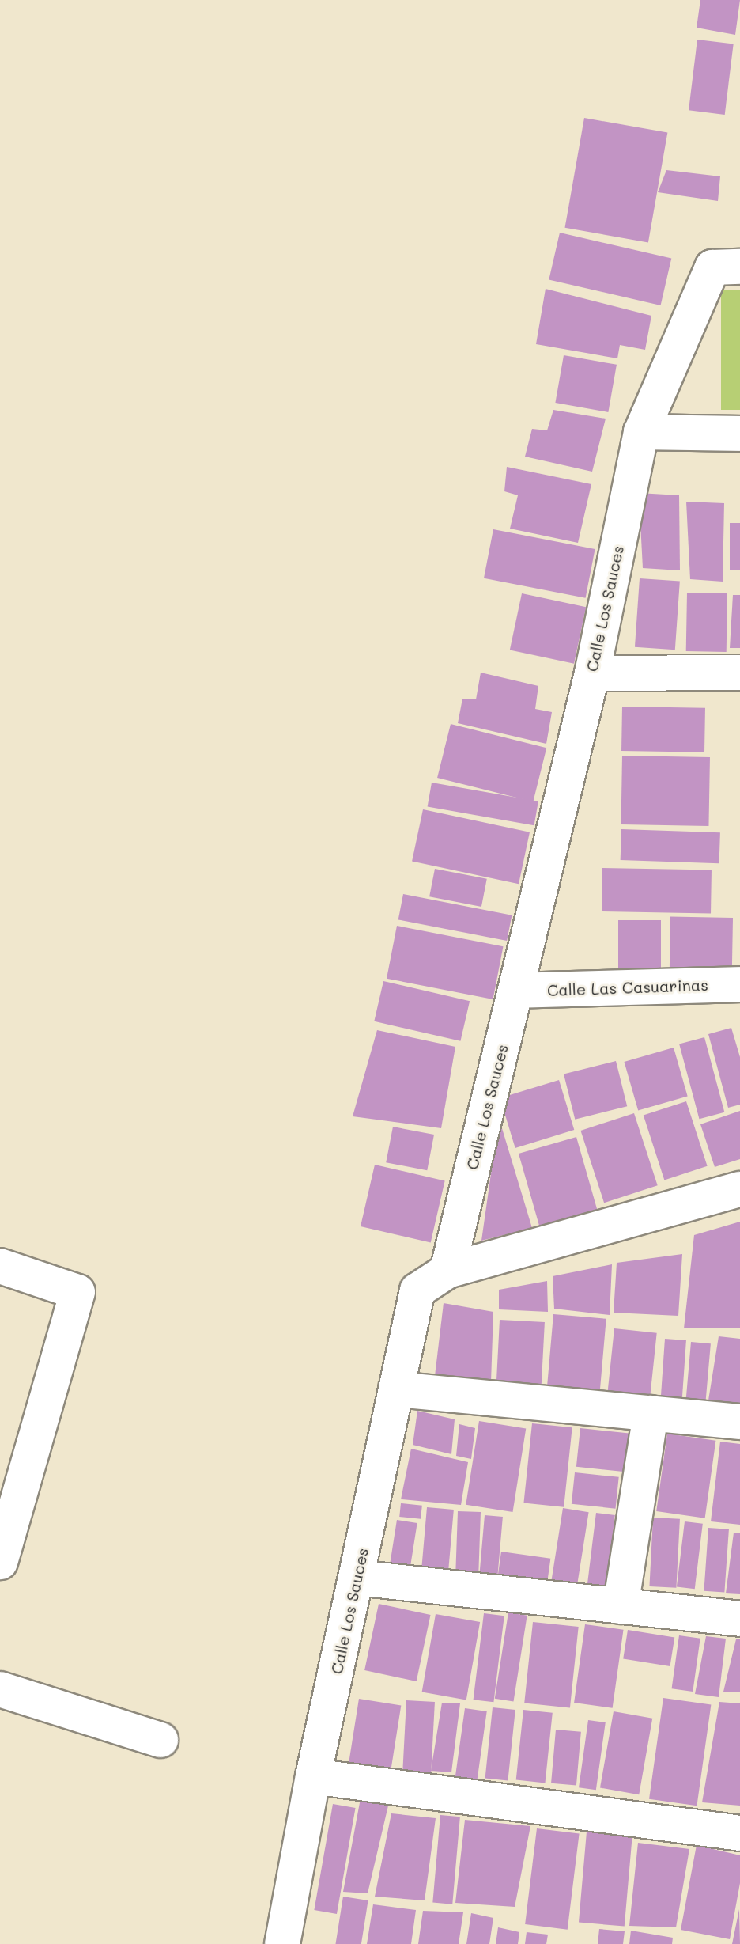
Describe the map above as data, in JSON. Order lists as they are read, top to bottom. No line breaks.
{"streets":{"street":["Calle Los Sauces","Calle Las Casuarinas"]},"crossings":[["Calle Los Sauces","Calle Las Casuarinas"]]}
